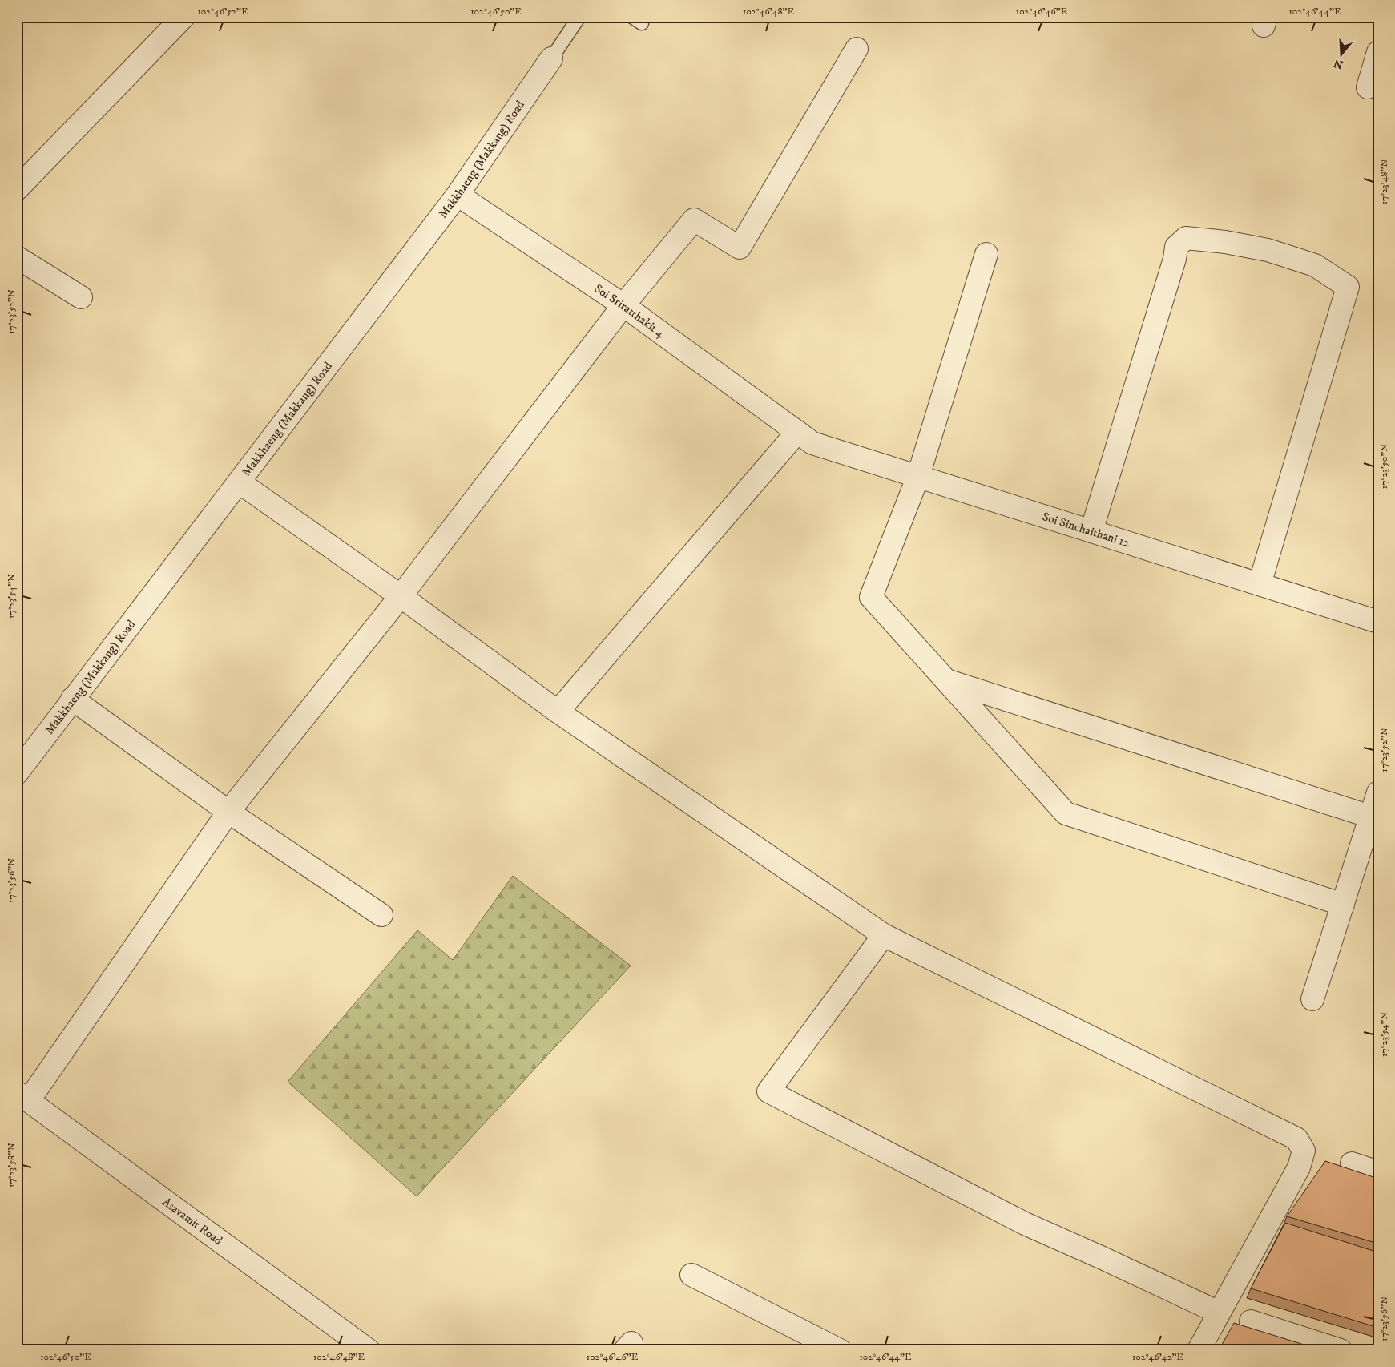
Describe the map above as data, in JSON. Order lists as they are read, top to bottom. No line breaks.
{"streets":{"street":["Makkhaeng (Makkang) Road","Soi Sriratthakit 4","Soi Sinchaithani 12","Asavamit Road"]},"crossings":[["Makkhaeng (Makkang) Road","Soi Sriratthakit 4"],["Soi Sriratthakit 4","Soi Sinchaithani 12"]],"north":"bottom","coordinates":["102°46'52\"E","102°46'50\"E","102°46'48\"E","102°46'46\"E","102°46'44\"E","17°23'48\"N","17°23'52\"N","17°23'50\"N","17°23'54\"N","17°23'56\"N","17°23'58\"N","102°46'42\"E"]}
